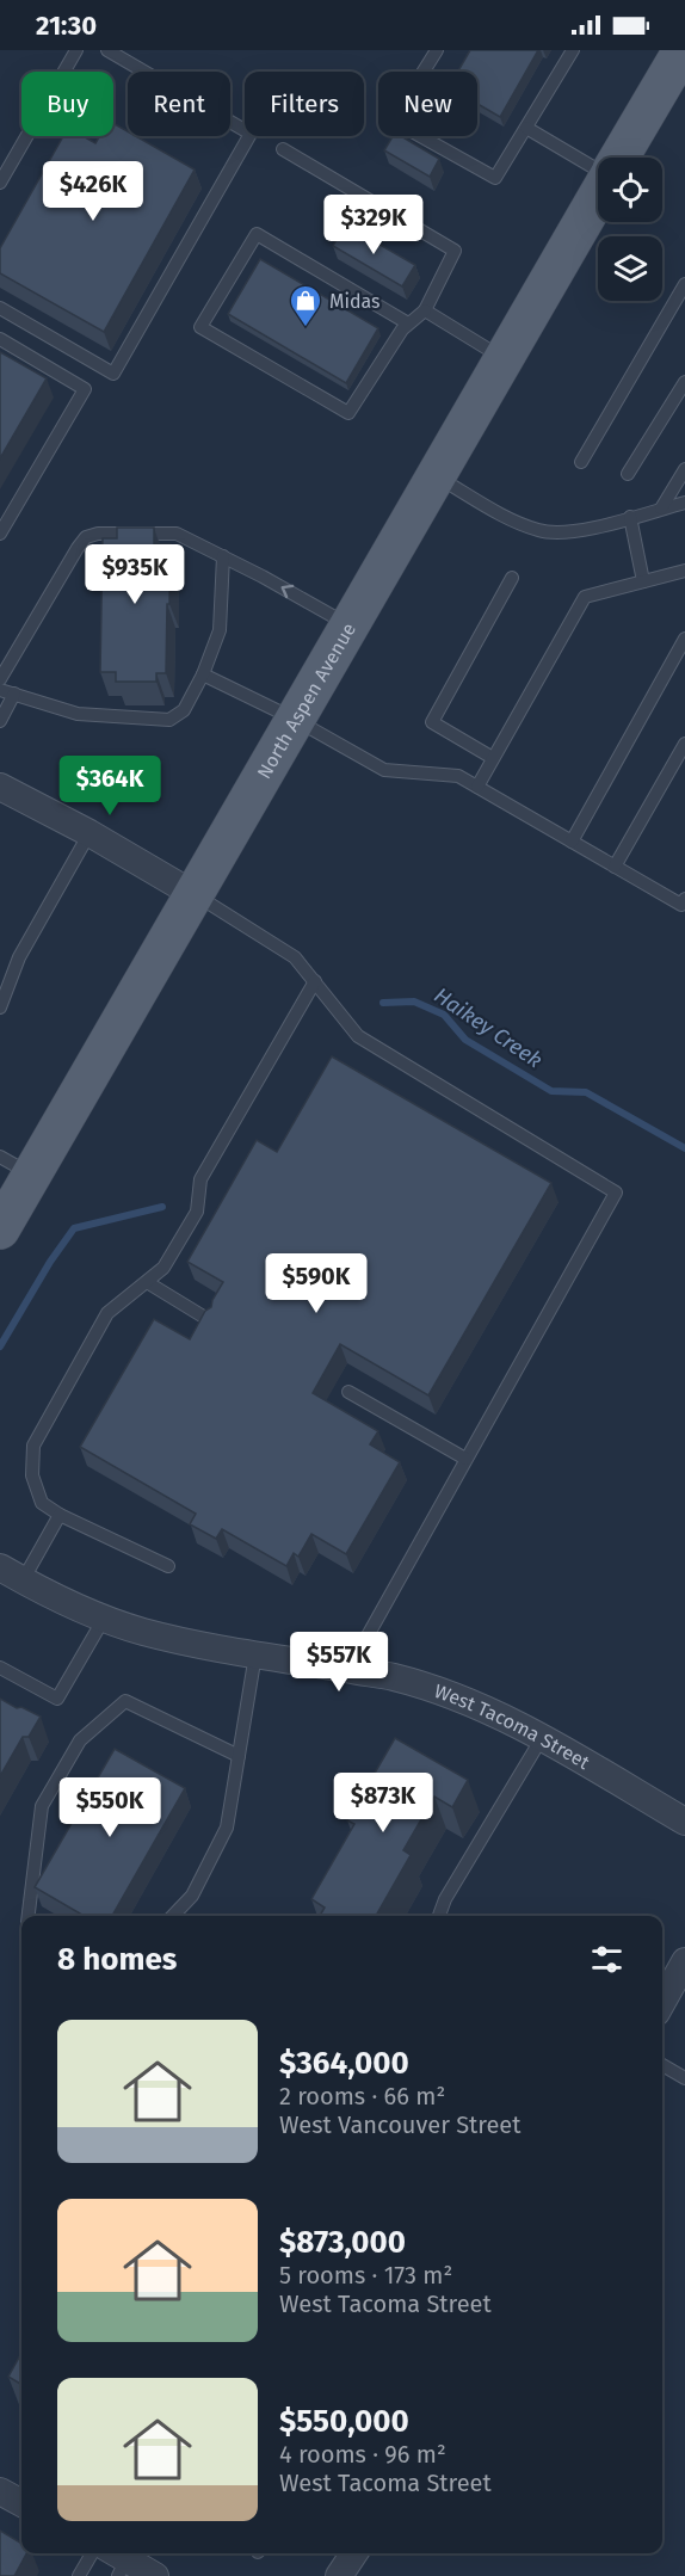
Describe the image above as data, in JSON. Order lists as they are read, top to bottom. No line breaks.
{"streets":{"main road":["North Aspen Avenue"],"street":["West Tacoma Street"]},"water":["Haikey Creek"],"places":{"shop":["Midas"]},"page":{"status":"21:30","chip":["Buy","Rent","Filters","New"],"price":["$426K","$329K","$935K","$364K","$590K","$557K","$873K","$550K"],"heading":"8 homes","list":[{"name":"$364,000","note":"2 rooms · 66 m² · West Vancouver Street"},{"name":"$873,000","note":"5 rooms · 173 m² · West Tacoma Street"},{"name":"$550,000","note":"4 rooms · 96 m² · West Tacoma Street"}]}}
